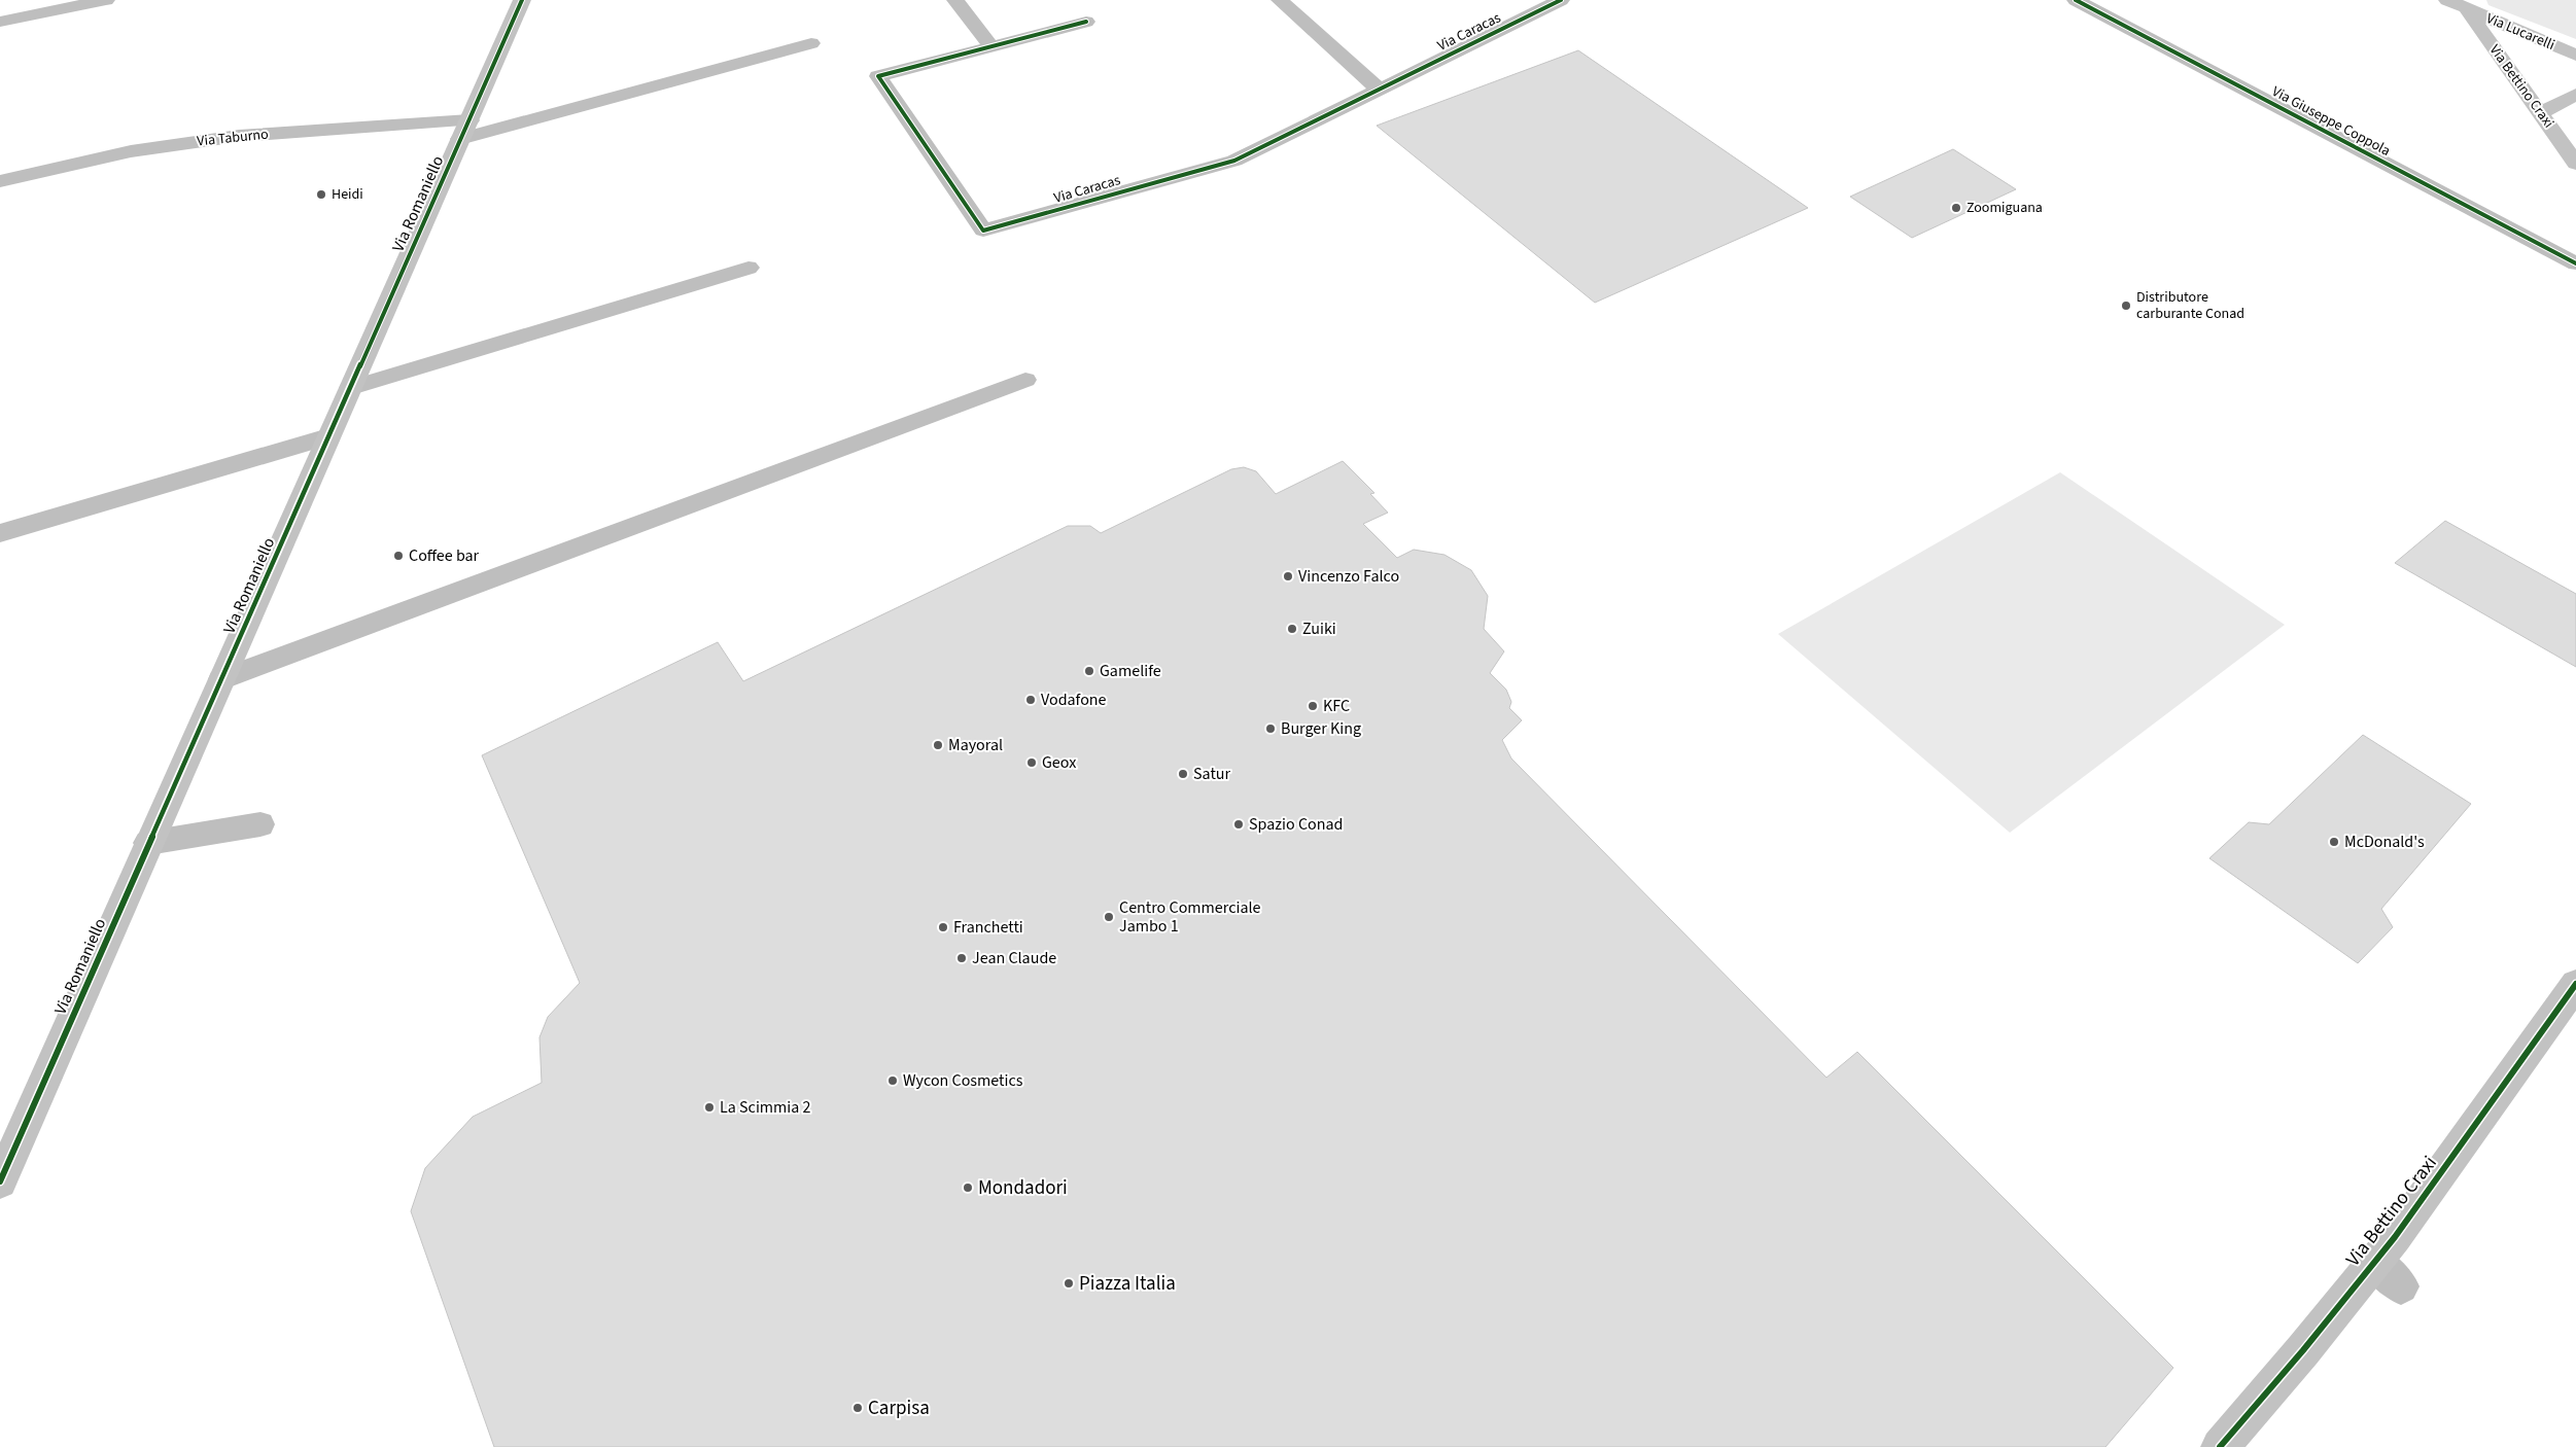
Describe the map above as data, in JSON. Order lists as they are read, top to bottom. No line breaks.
{"streets":{"street":["Via Caracas","Via Lucarelli","Via Bettino Craxi","Via Giuseppe Coppola","Via Taburno","Via Romaniello"]},"crossings":[["Via Lucarelli","Via Bettino Craxi"],["Via Taburno","Via Romaniello"]],"places":["Heidi","Zoomiguana","Distributore carburante Conad","Coffee bar","Vincenzo Falco","Zuiki","Gamelife","Vodafone","KFC","Burger King","Mayoral","Geox","Satur","Spazio Conad","McDonald's","Centro Commerciale Jambo 1","Franchetti","Jean Claude","Wycon Cosmetics","La Scimmia 2","Mondadori","Piazza Italia","Carpisa"]}
